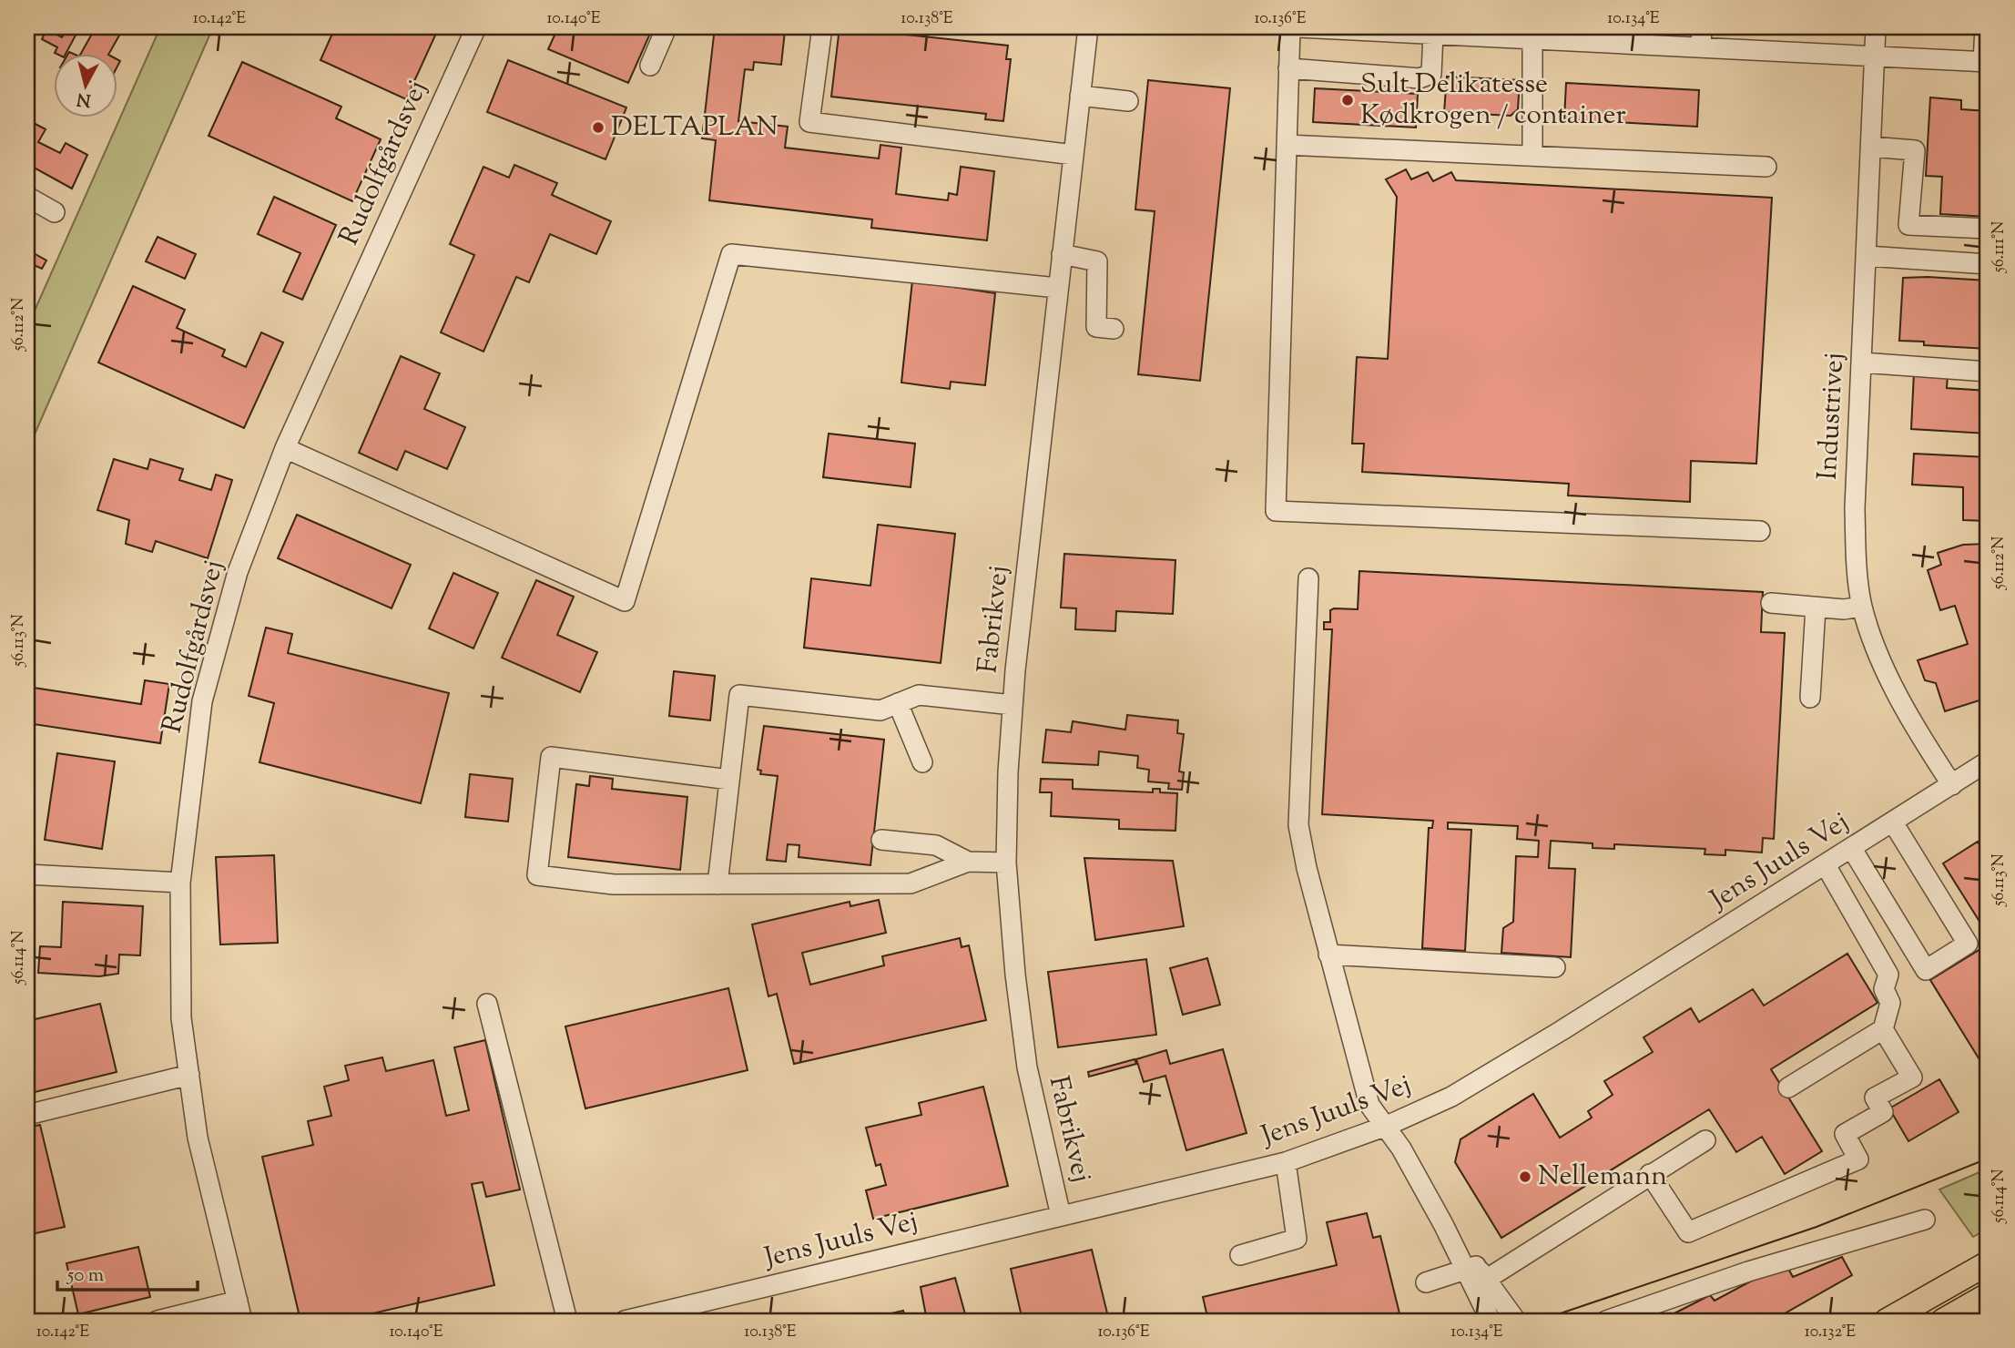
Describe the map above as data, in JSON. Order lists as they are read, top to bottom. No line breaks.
{"streets":{"street":["Rudolfgårdsvej","Industrivej","Fabrikvej","Jens Juuls Vej"]},"crossings":[["Industrivej","Jens Juuls Vej"],["Fabrikvej","Jens Juuls Vej"]],"places":["Sult Delikatesse Kødkrogen / container","DELTAPLAN","Nellemann"],"scale_bar":"50 m","north":"bottom","coordinates":["10.142°E","10.140°E","10.138°E","10.136°E","10.134°E","56.111°N","56.112°N","56.113°N","56.114°N","10.132°E"]}
